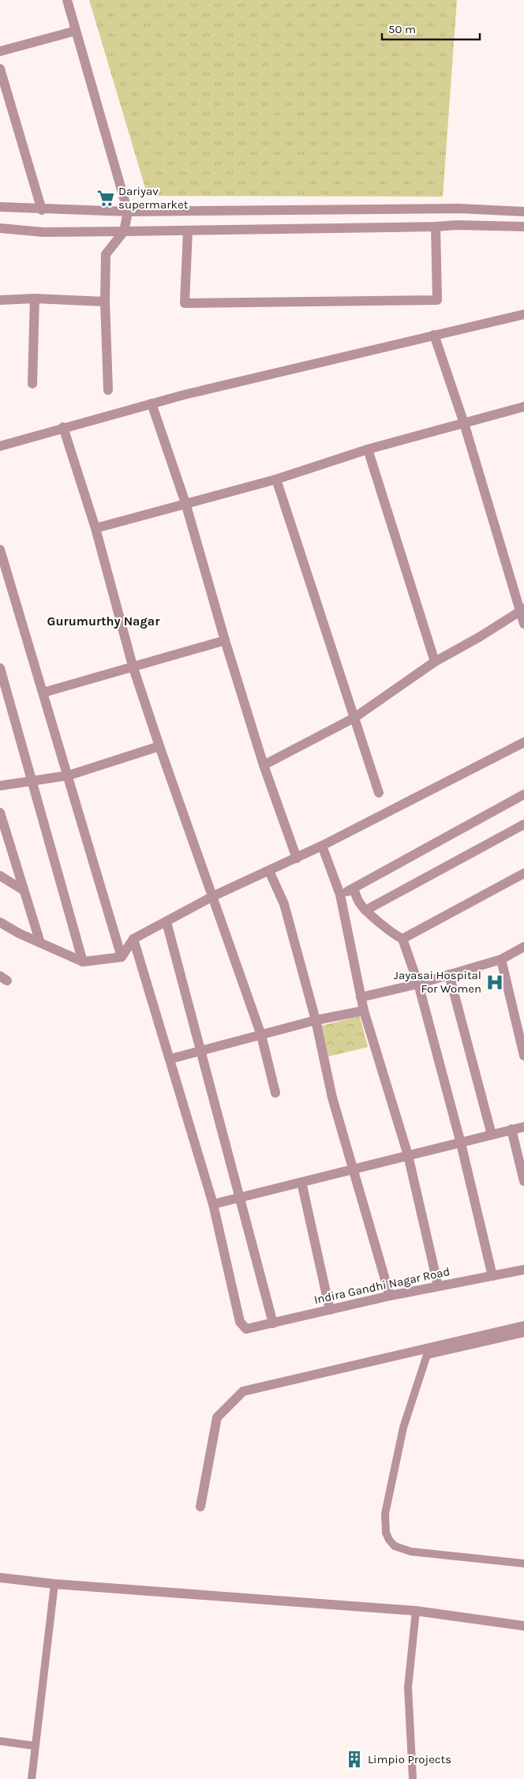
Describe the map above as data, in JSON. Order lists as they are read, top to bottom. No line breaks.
{"streets":{"street":["Indira Gandhi Nagar Road"]},"districts":["Gurumurthy Nagar"],"places":{"supermarket":["Dariyav supermarket"],"hospital":["Jayasai Hospital For Women"],"building":["Limpio Projects"]},"scale_bar":"50 m"}
